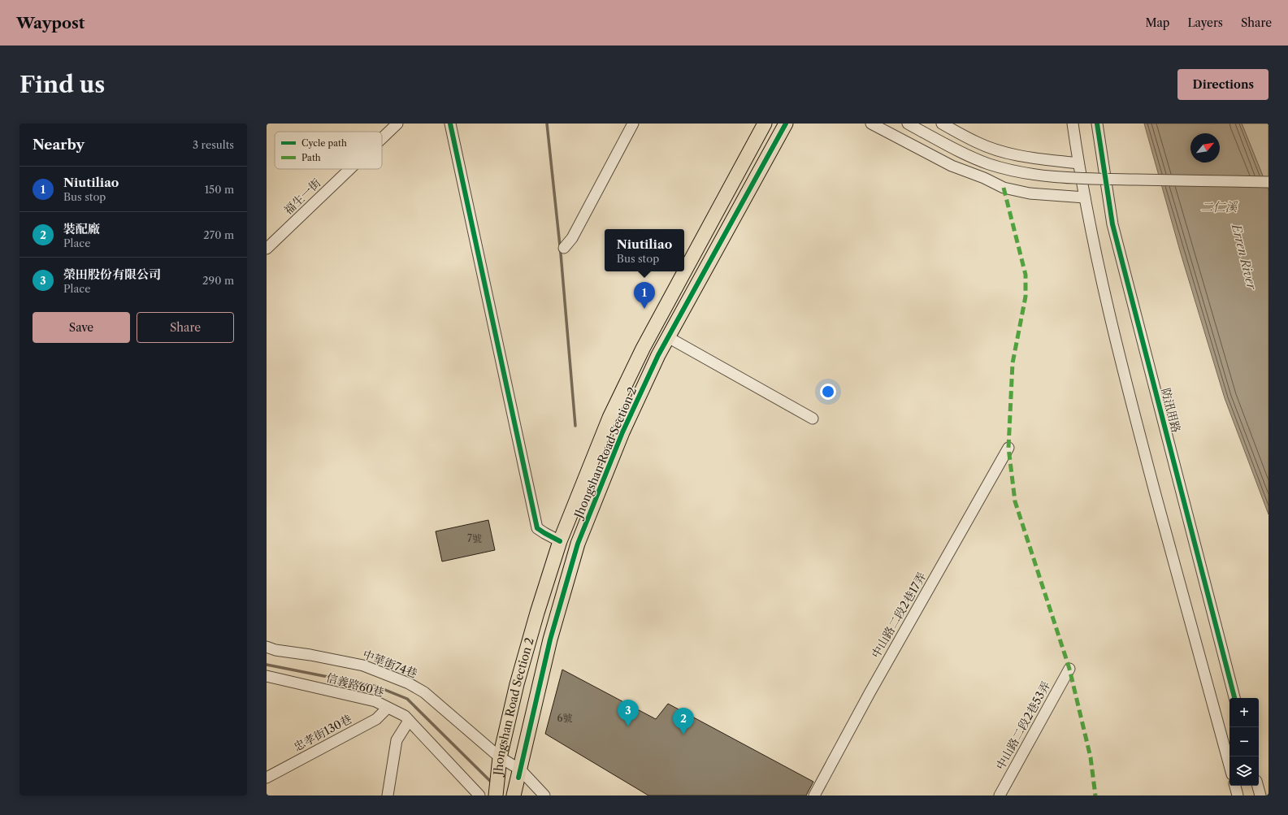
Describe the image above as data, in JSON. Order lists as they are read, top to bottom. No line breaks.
{"streets":{"main road":["Jhongshan Road Section 2"],"street":["福生一街","防汛用路","中山路二段2巷17弄","中華街74巷","信義路60巷","中山路二段2巷53弄","忠孝街130巷"]},"crossings":[["Jhongshan Road Section 2","中華街74巷"],["信義路60巷","忠孝街130巷"]],"water":["二仁溪","Erren River"],"house_numbers":["7號","6號"],"legend":["Cycle path","Path"],"north":"top right","page":{"header":"Waypost","nav":["Map","Layers","Share"],"buttons":["Directions",["Save","Share"]],"title":"Find us","heading":["Nearby","3 results"],"list":[{"mark":"1","name":"Niutiliao","note":"Bus stop","value":"150 m"},{"mark":"2","name":"裝配廠","note":"Place","value":"270 m"},{"mark":"3","name":"榮田股份有限公司","note":"Place","value":"290 m"}],"popup":["Niutiliao","Bus stop"],"pins":["1","3","2"],"map_buttons":["+","−"]}}
